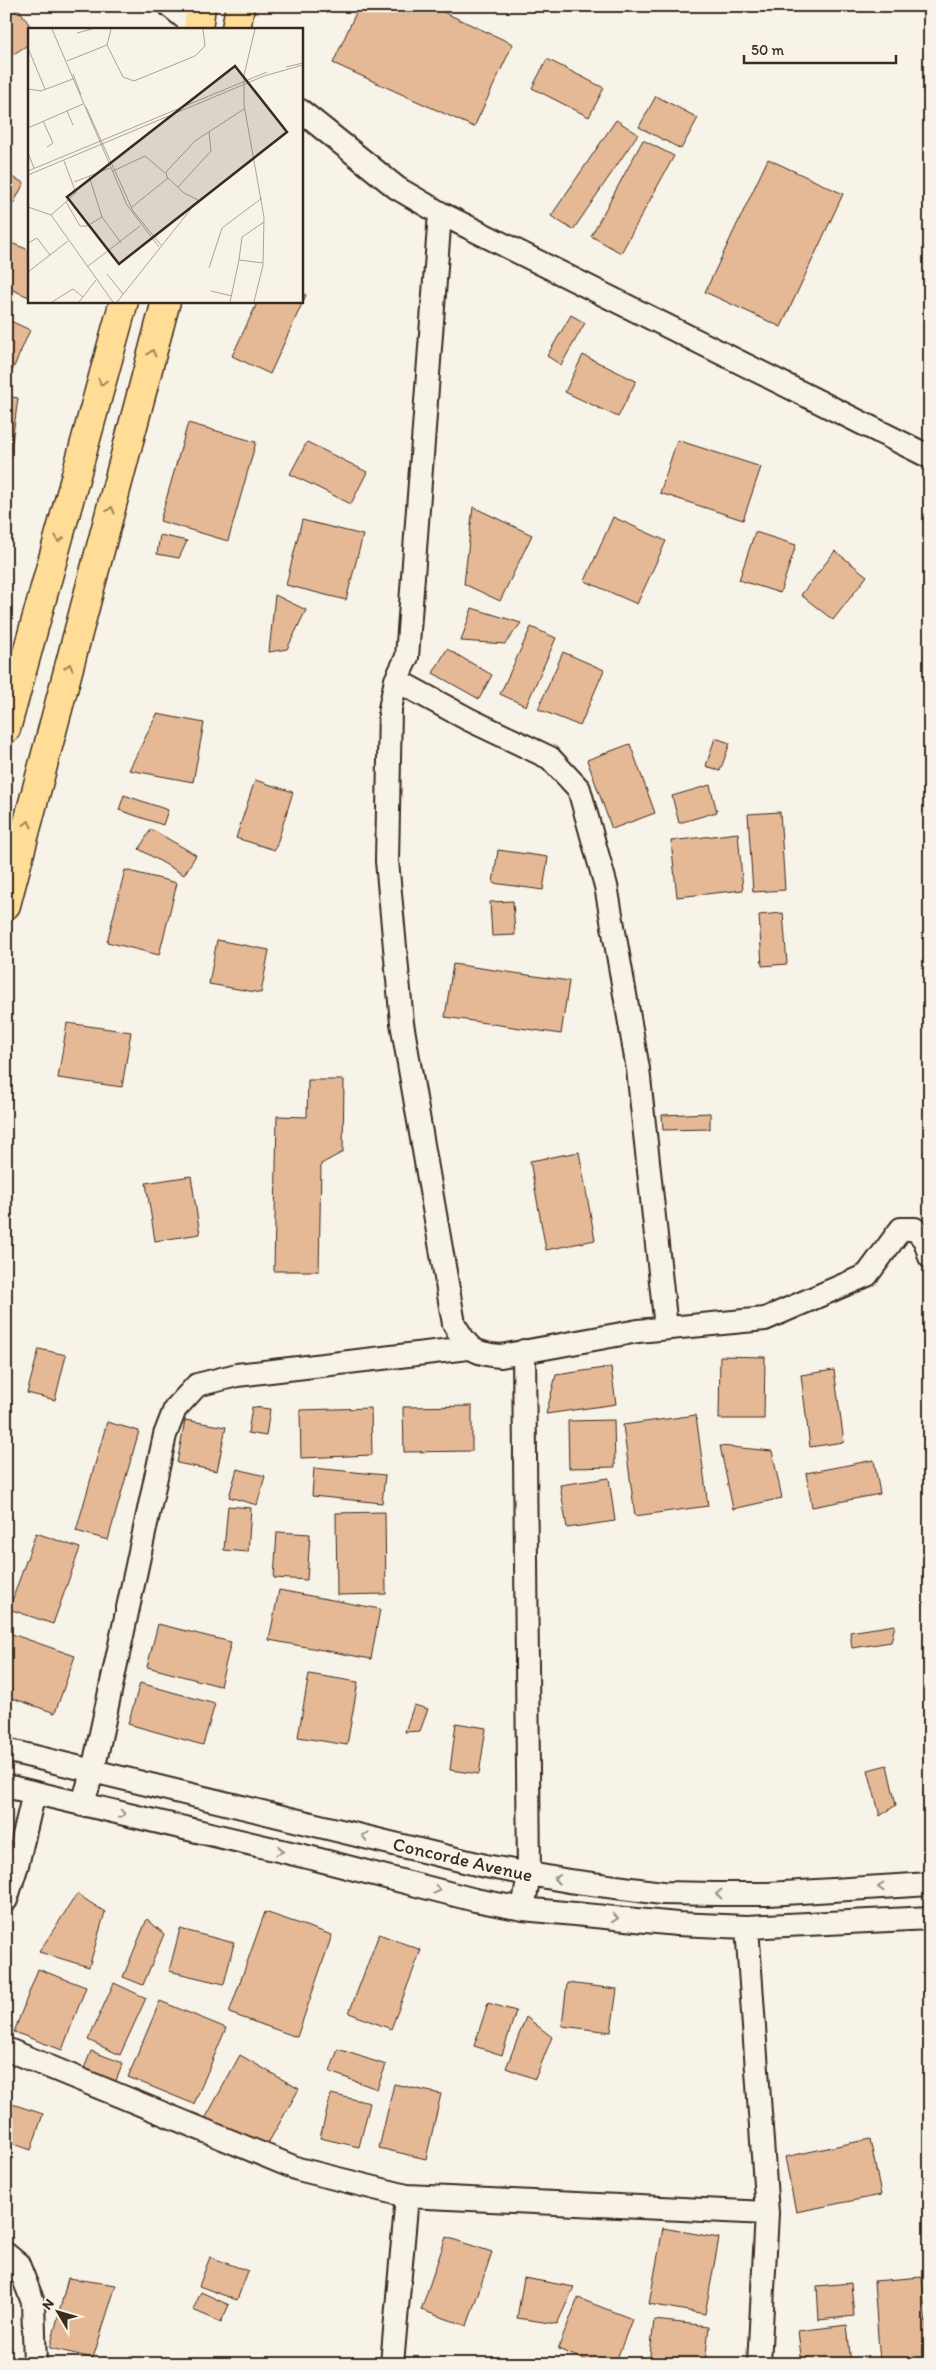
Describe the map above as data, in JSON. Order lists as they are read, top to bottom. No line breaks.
{"streets":{"street":["Concorde Avenue"]},"scale_bar":"50 m","north":"top left"}
